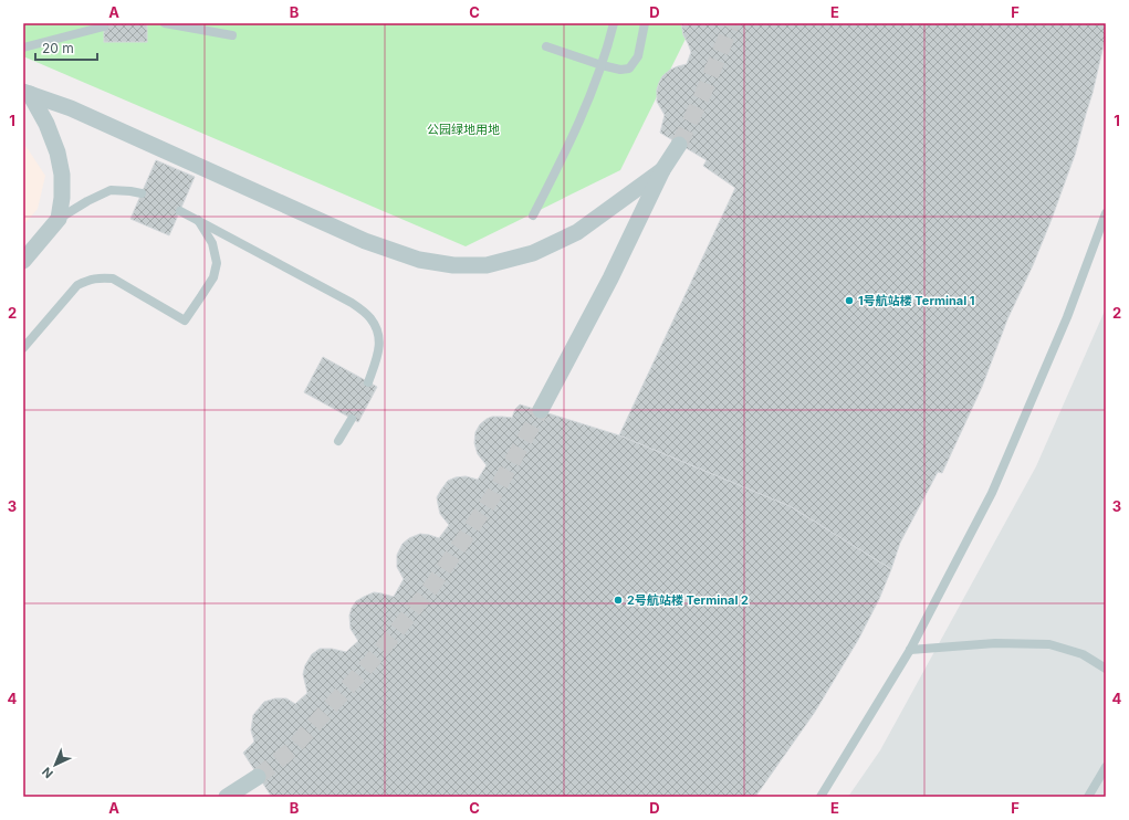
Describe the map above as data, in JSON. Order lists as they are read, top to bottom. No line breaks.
{"parks":["公园绿地用地"],"places":["1号航站楼 Terminal 1","2号航站楼 Terminal 2"],"scale_bar":"20 m","north":"bottom left","grid":{"columns":["A","B","C","D","E","F"],"rows":["1","2","3","4"]}}
